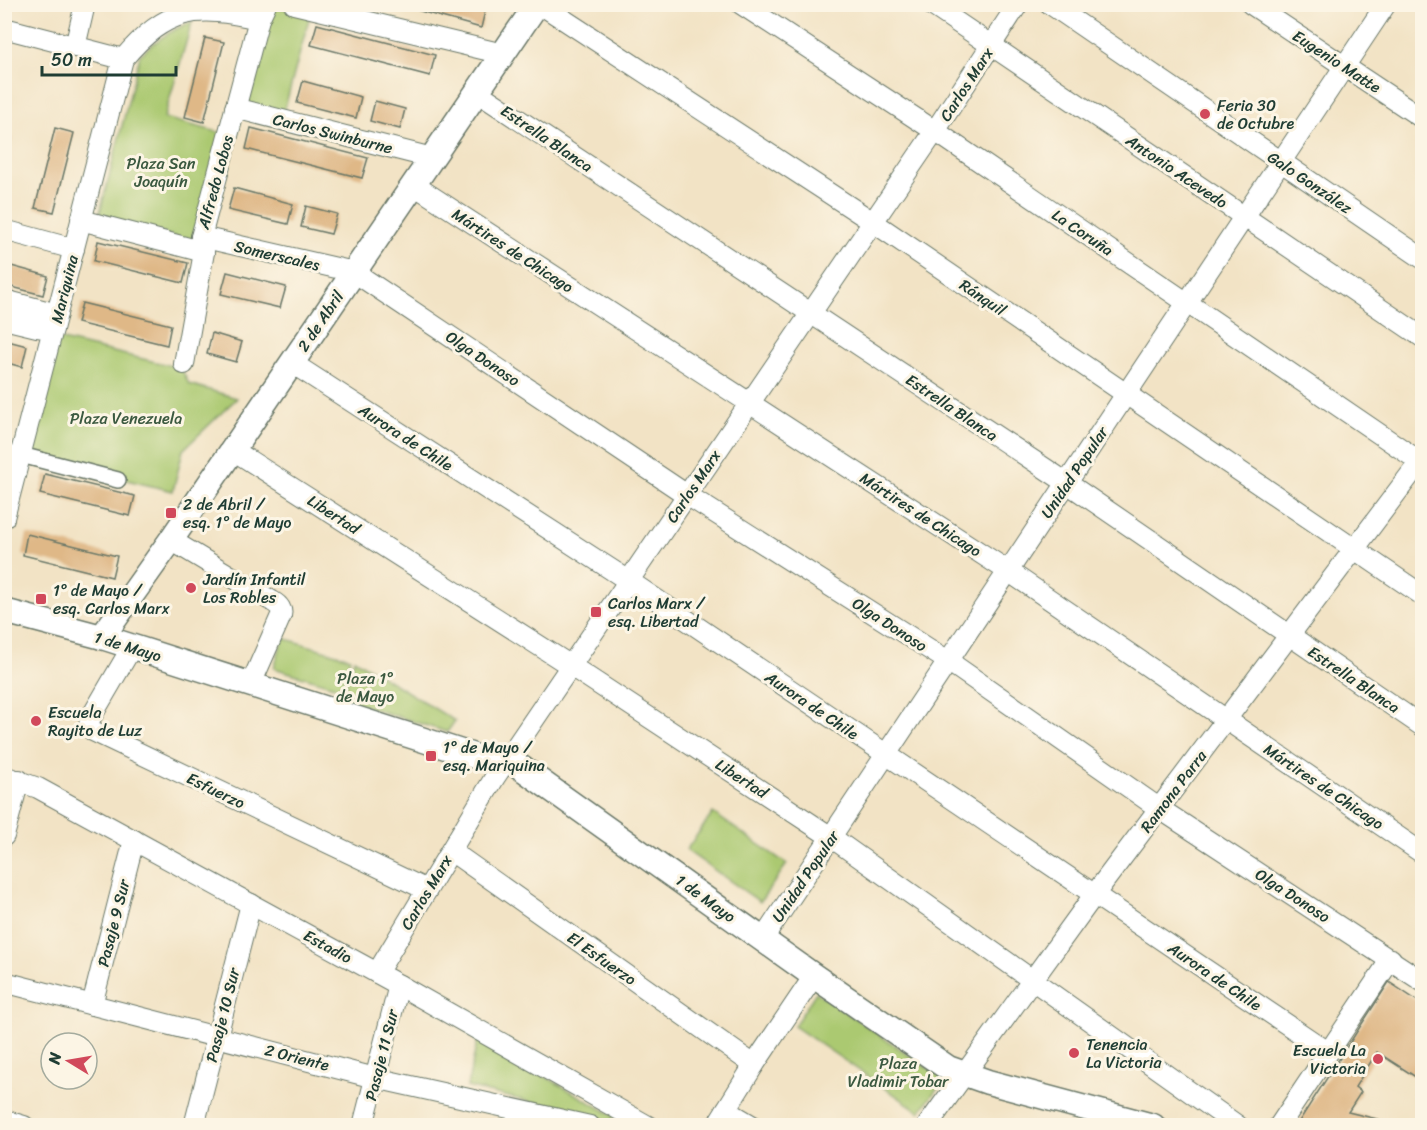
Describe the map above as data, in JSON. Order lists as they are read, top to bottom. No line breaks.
{"streets":{"street":["Eugenio Matte","Carlos Marx","Carlos Swinburne","Estrella Blanca","Antonio Acevedo","Alfredo Lobos","Galo González","La Coruña","Mártires de Chicago","Somerscales","Mariquina","Ránquil","2 de Abril","Olga Donoso","Aurora de Chile","Unidad Popular","Libertad","1 de Mayo","Esfuerzo","Ramona Parra","Pasaje 9 Sur","Estadio","El Esfuerzo","Pasaje 10 Sur","Pasaje 11 Sur","2 Oriente"]},"crossings":[["Eugenio Matte","Unidad Popular"],["Carlos Marx","Estrella Blanca"],["Carlos Marx","Antonio Acevedo"],["Carlos Marx","La Coruña"],["Carlos Marx","Mártires de Chicago"],["Carlos Marx","Ránquil"],["Carlos Marx","Olga Donoso"],["Carlos Marx","Aurora de Chile"],["Carlos Marx","Libertad"],["Carlos Marx","1 de Mayo"],["Carlos Marx","Esfuerzo"],["Carlos Marx","Estadio"],["Carlos Marx","El Esfuerzo"],["Carlos Swinburne","Alfredo Lobos"],["Carlos Swinburne","2 de Abril"],["Estrella Blanca","2 de Abril"],["Estrella Blanca","Unidad Popular"],["Estrella Blanca","Ramona Parra"],["Antonio Acevedo","Unidad Popular"],["Alfredo Lobos","Somerscales"],["Galo González","Unidad Popular"],["La Coruña","Unidad Popular"],["La Coruña","Ramona Parra"],["Mártires de Chicago","2 de Abril"],["Mártires de Chicago","Unidad Popular"],["Mártires de Chicago","Ramona Parra"],["Somerscales","Mariquina"],["Somerscales","2 de Abril"],["Somerscales","Olga Donoso"],["Ránquil","2 de Abril"],["Ránquil","Unidad Popular"],["Ránquil","Ramona Parra"],["2 de Abril","Olga Donoso"],["2 de Abril","Aurora de Chile"],["2 de Abril","Libertad"],["2 de Abril","1 de Mayo"],["Olga Donoso","Unidad Popular"],["Olga Donoso","Ramona Parra"],["Aurora de Chile","Unidad Popular"],["Aurora de Chile","Ramona Parra"],["Unidad Popular","Libertad"],["Unidad Popular","1 de Mayo"],["Libertad","Ramona Parra"],["1 de Mayo","Esfuerzo"],["1 de Mayo","Ramona Parra"],["Pasaje 9 Sur","Estadio"],["Pasaje 9 Sur","2 Oriente"],["Estadio","Pasaje 10 Sur"],["Estadio","Pasaje 11 Sur"],["Pasaje 10 Sur","2 Oriente"],["Pasaje 11 Sur","2 Oriente"]],"parks":["Plaza San Joaquín","Plaza Venezuela","Plaza 1° de Mayo","Plaza Vladimir Tobar"],"places":{"other":["Feria 30 de Octubre","Jardín Infantil Los Robles","Escuela Rayito de Luz","Tenencia La Victoria","Escuela La Victoria"],"transit":["2 de Abril / esq. 1° de Mayo","1° de Mayo / esq. Carlos Marx","Carlos Marx / esq. Libertad","1° de Mayo / esq. Mariquina"]},"scale_bar":"50 m","north":"left"}
